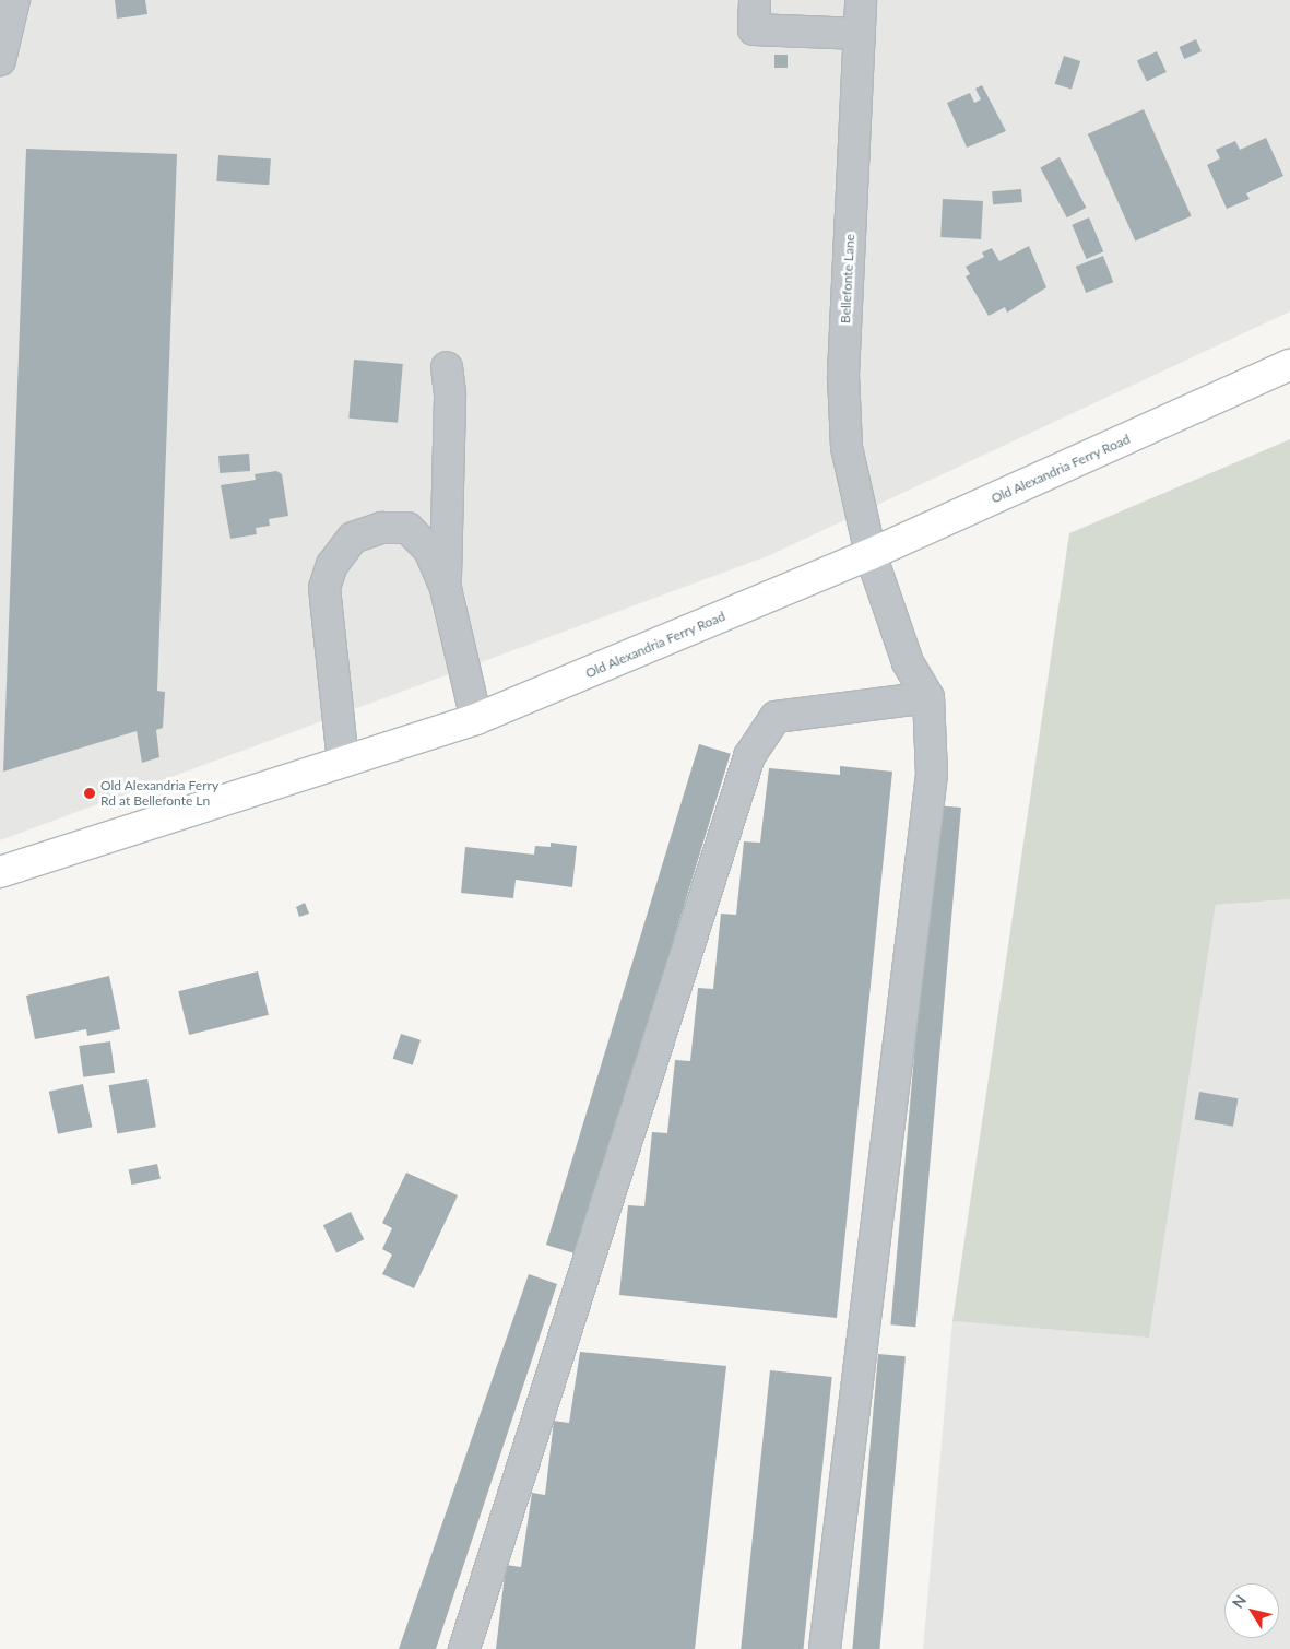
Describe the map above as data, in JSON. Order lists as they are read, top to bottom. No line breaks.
{"streets":{"main road":["Old Alexandria Ferry Road"],"street":["Bellefonte Lane"]},"crossings":[["Bellefonte Lane","Old Alexandria Ferry Road"]],"places":["Old Alexandria Ferry Rd at Bellefonte Ln"],"north":"top left"}
